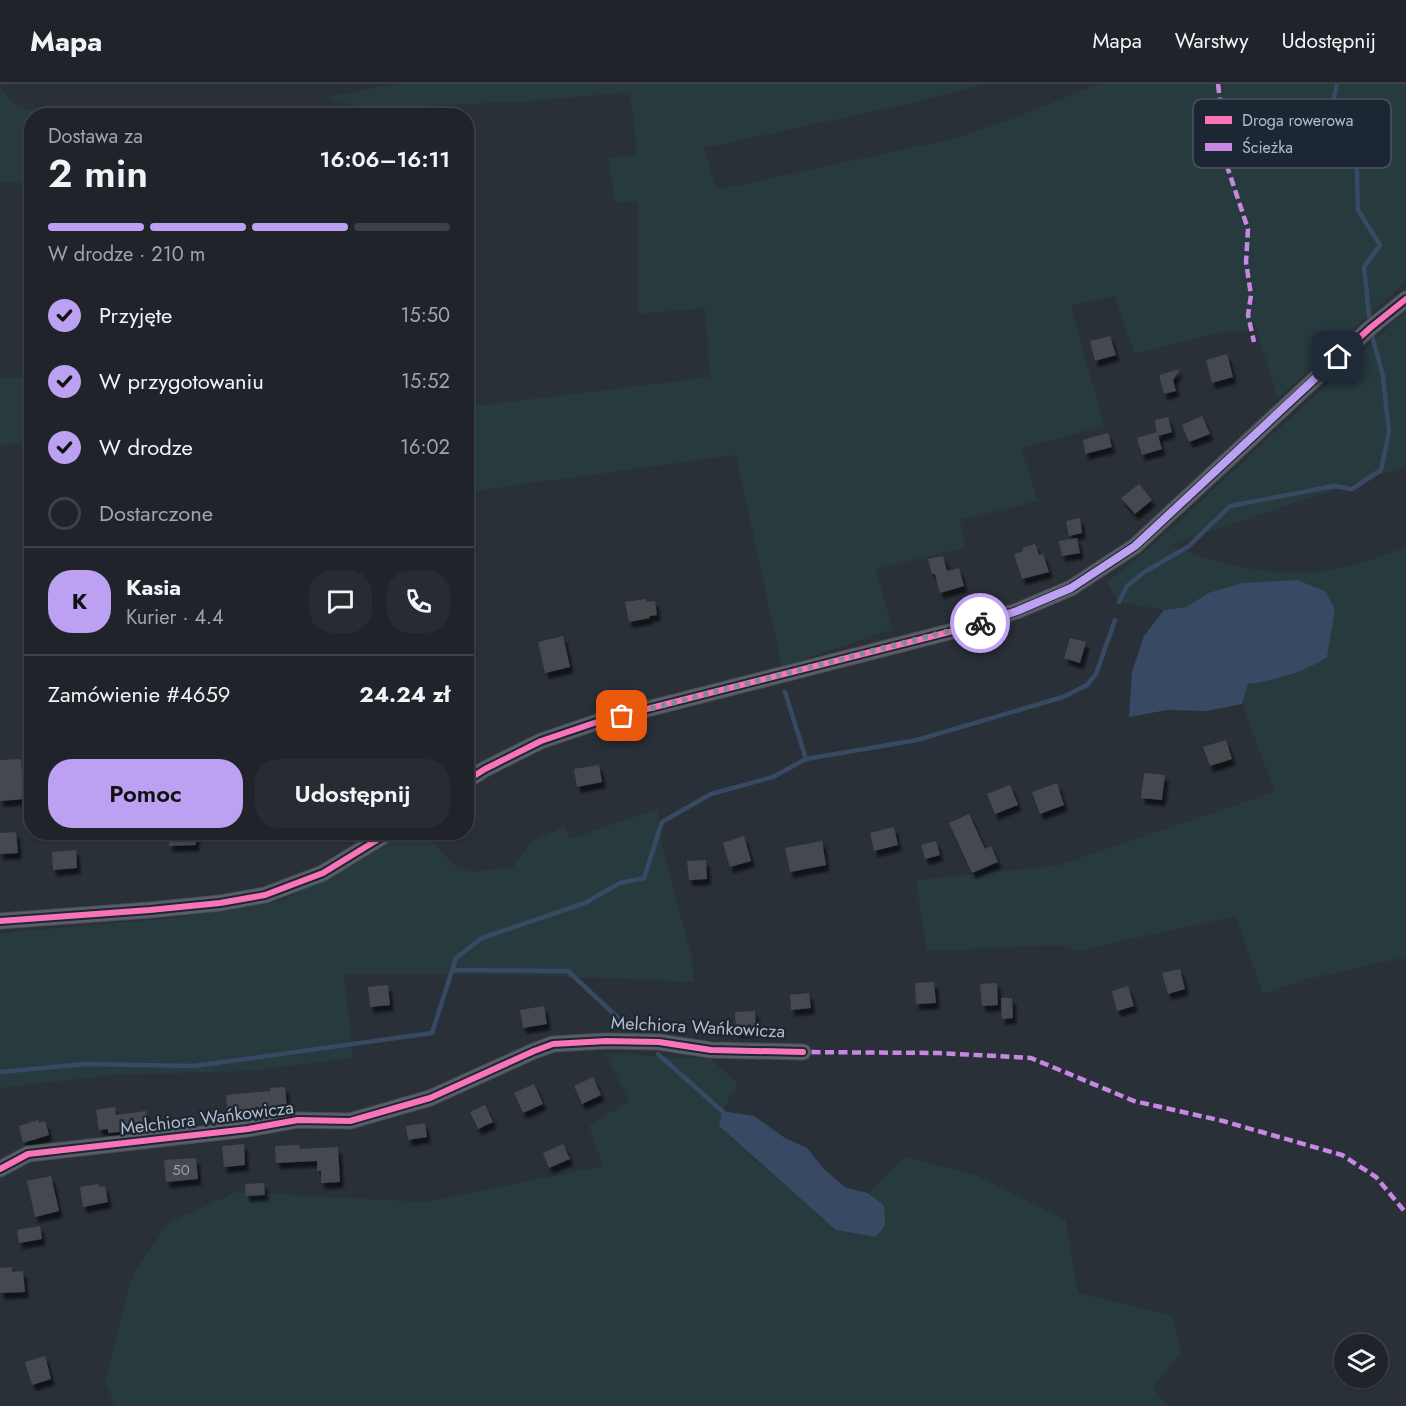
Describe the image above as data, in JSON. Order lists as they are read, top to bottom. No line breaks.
{"streets":{"street":["Melchiora Wańkowicza"]},"house_numbers":["50"],"legend":["Droga rowerowa","Ścieżka"],"page":{"header":"Mapa","nav":["Mapa","Warstwy","Udostępnij"],"heading":["2 min","Dostawa za","16:06–16:11"],"panel":["Kasia","Kurier · 4.4","Zamówienie #4659","24.24 zł"],"bar":"W drodze · 210 m","list":[["Przyjęte","15:50"],["W przygotowaniu","15:52"],["W drodze","16:02"],"Dostarczone"],"round":"K","buttons":["Pomoc","Udostępnij"]}}
